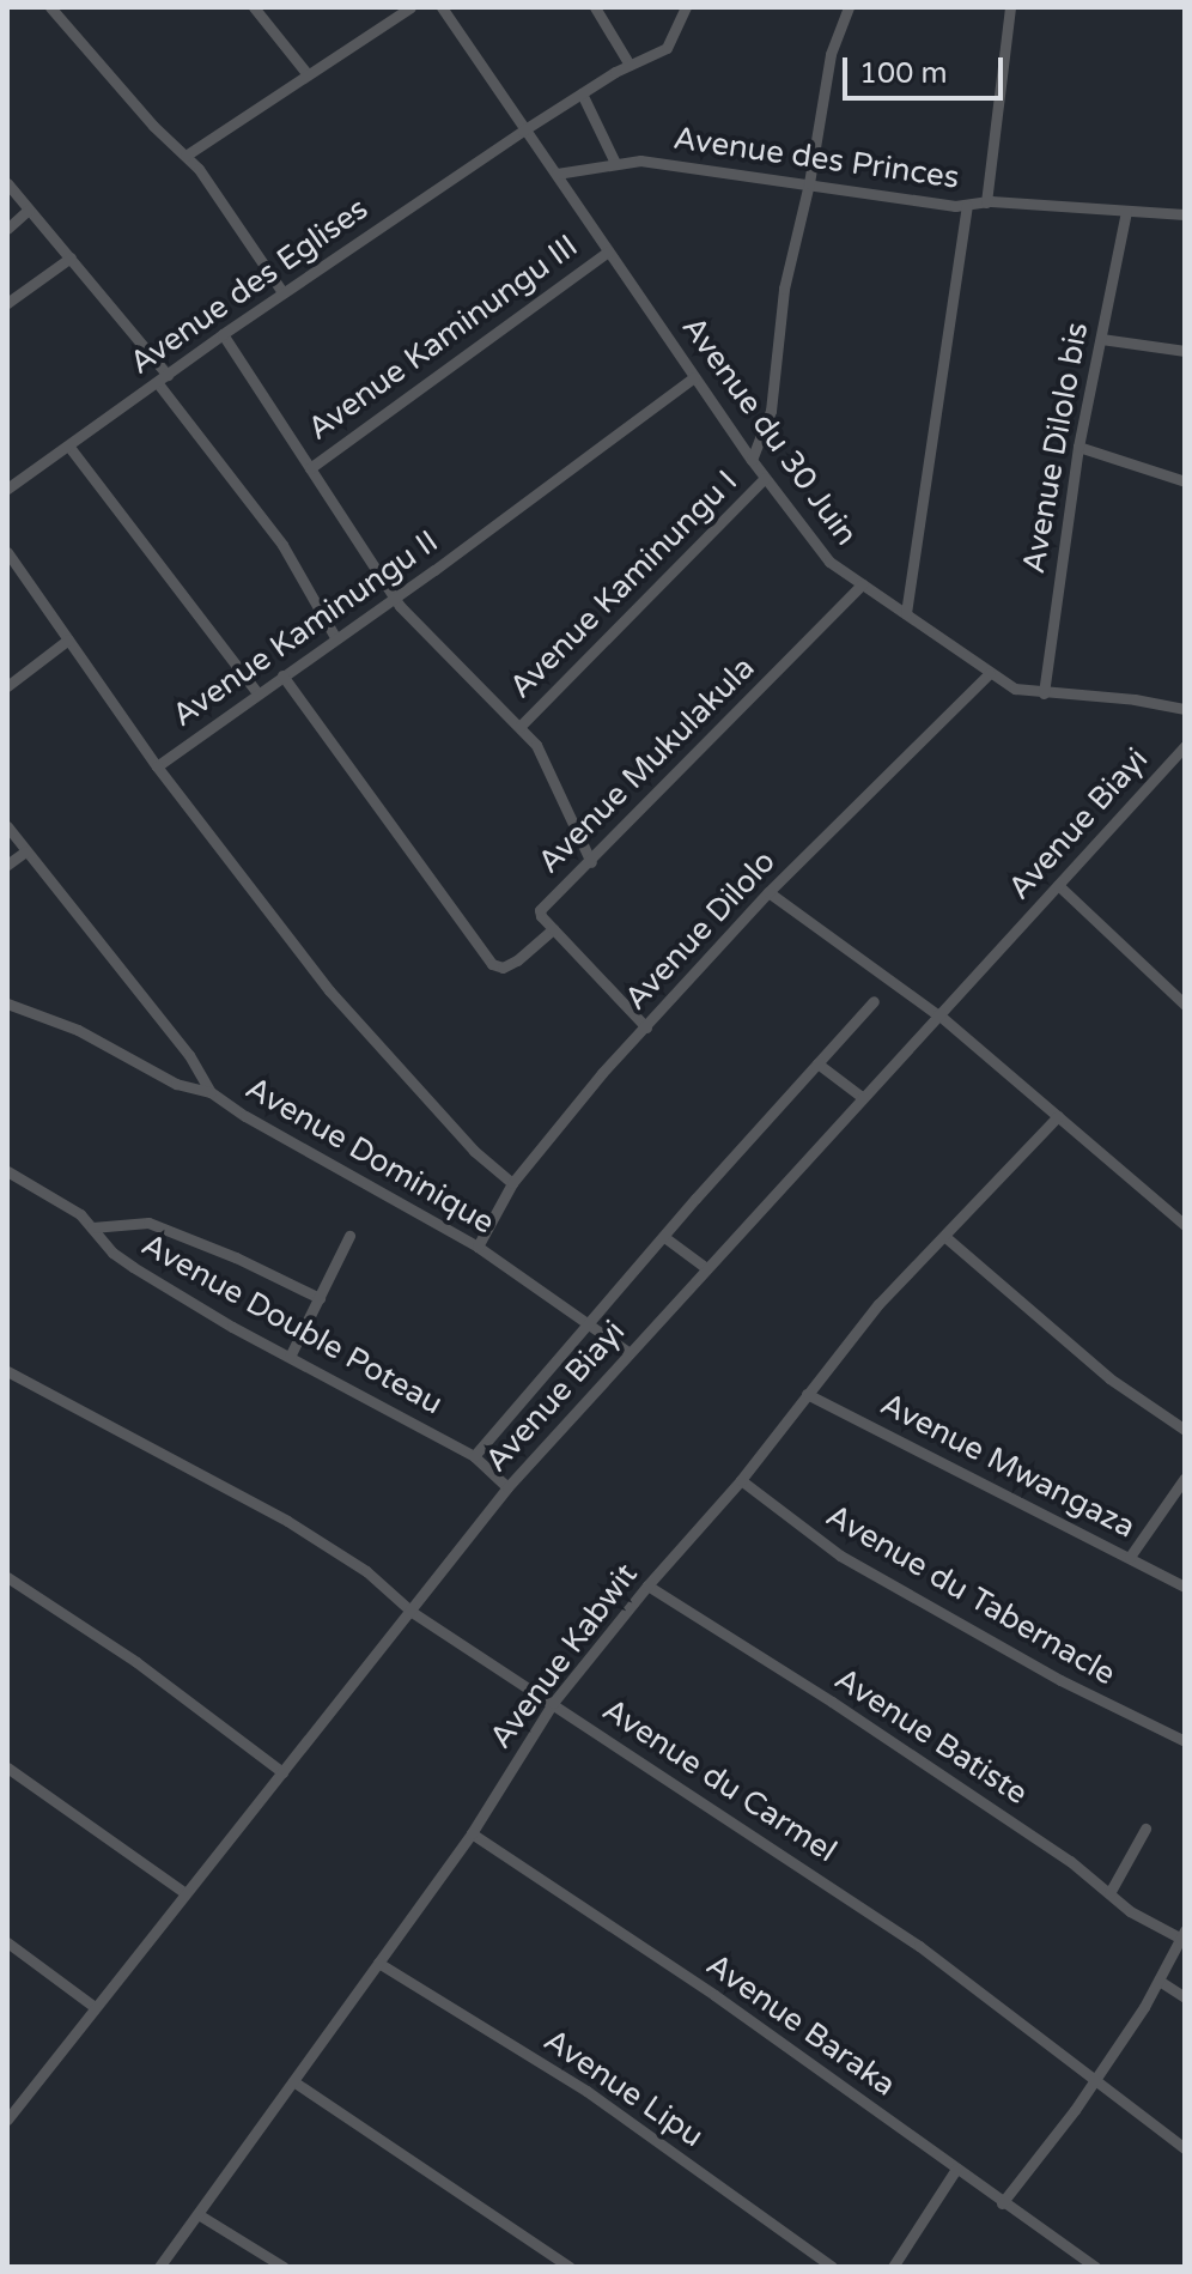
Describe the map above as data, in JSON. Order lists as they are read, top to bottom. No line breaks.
{"streets":{"street":["Avenue des Princes","Avenue des Eglises","Avenue Kaminungu III","Avenue du 30 Juin","Avenue Dilolo bis","Avenue Kaminungu I","Avenue Kaminungu II","Avenue Mukulakula","Avenue Biayi","Avenue Dilolo","Avenue Dominique","Avenue Double Poteau","Avenue Mwangaza","Avenue du Tabernacle","Avenue Kabwit","Avenue Batiste","Avenue du Carmel","Avenue Baraka","Avenue Lipu"]},"crossings":[["Avenue des Princes","Avenue du 30 Juin"],["Avenue des Princes","Avenue Dilolo bis"],["Avenue des Princes","Avenue Kaminungu I"],["Avenue des Eglises","Avenue du 30 Juin"],["Avenue Kaminungu III","Avenue du 30 Juin"],["Avenue du 30 Juin","Avenue Dilolo bis"],["Avenue du 30 Juin","Avenue Kaminungu I"],["Avenue du 30 Juin","Avenue Kaminungu II"],["Avenue du 30 Juin","Avenue Mukulakula"],["Avenue du 30 Juin","Avenue Dilolo"],["Avenue Biayi","Avenue Dominique"],["Avenue Biayi","Avenue Double Poteau"],["Avenue Biayi","Avenue du Carmel"],["Avenue Dilolo","Avenue Dominique"],["Avenue Mwangaza","Avenue Kabwit"],["Avenue du Tabernacle","Avenue Kabwit"],["Avenue Kabwit","Avenue Batiste"],["Avenue Kabwit","Avenue du Carmel"],["Avenue Kabwit","Avenue Baraka"],["Avenue Kabwit","Avenue Lipu"]],"scale_bar":"100 m"}
